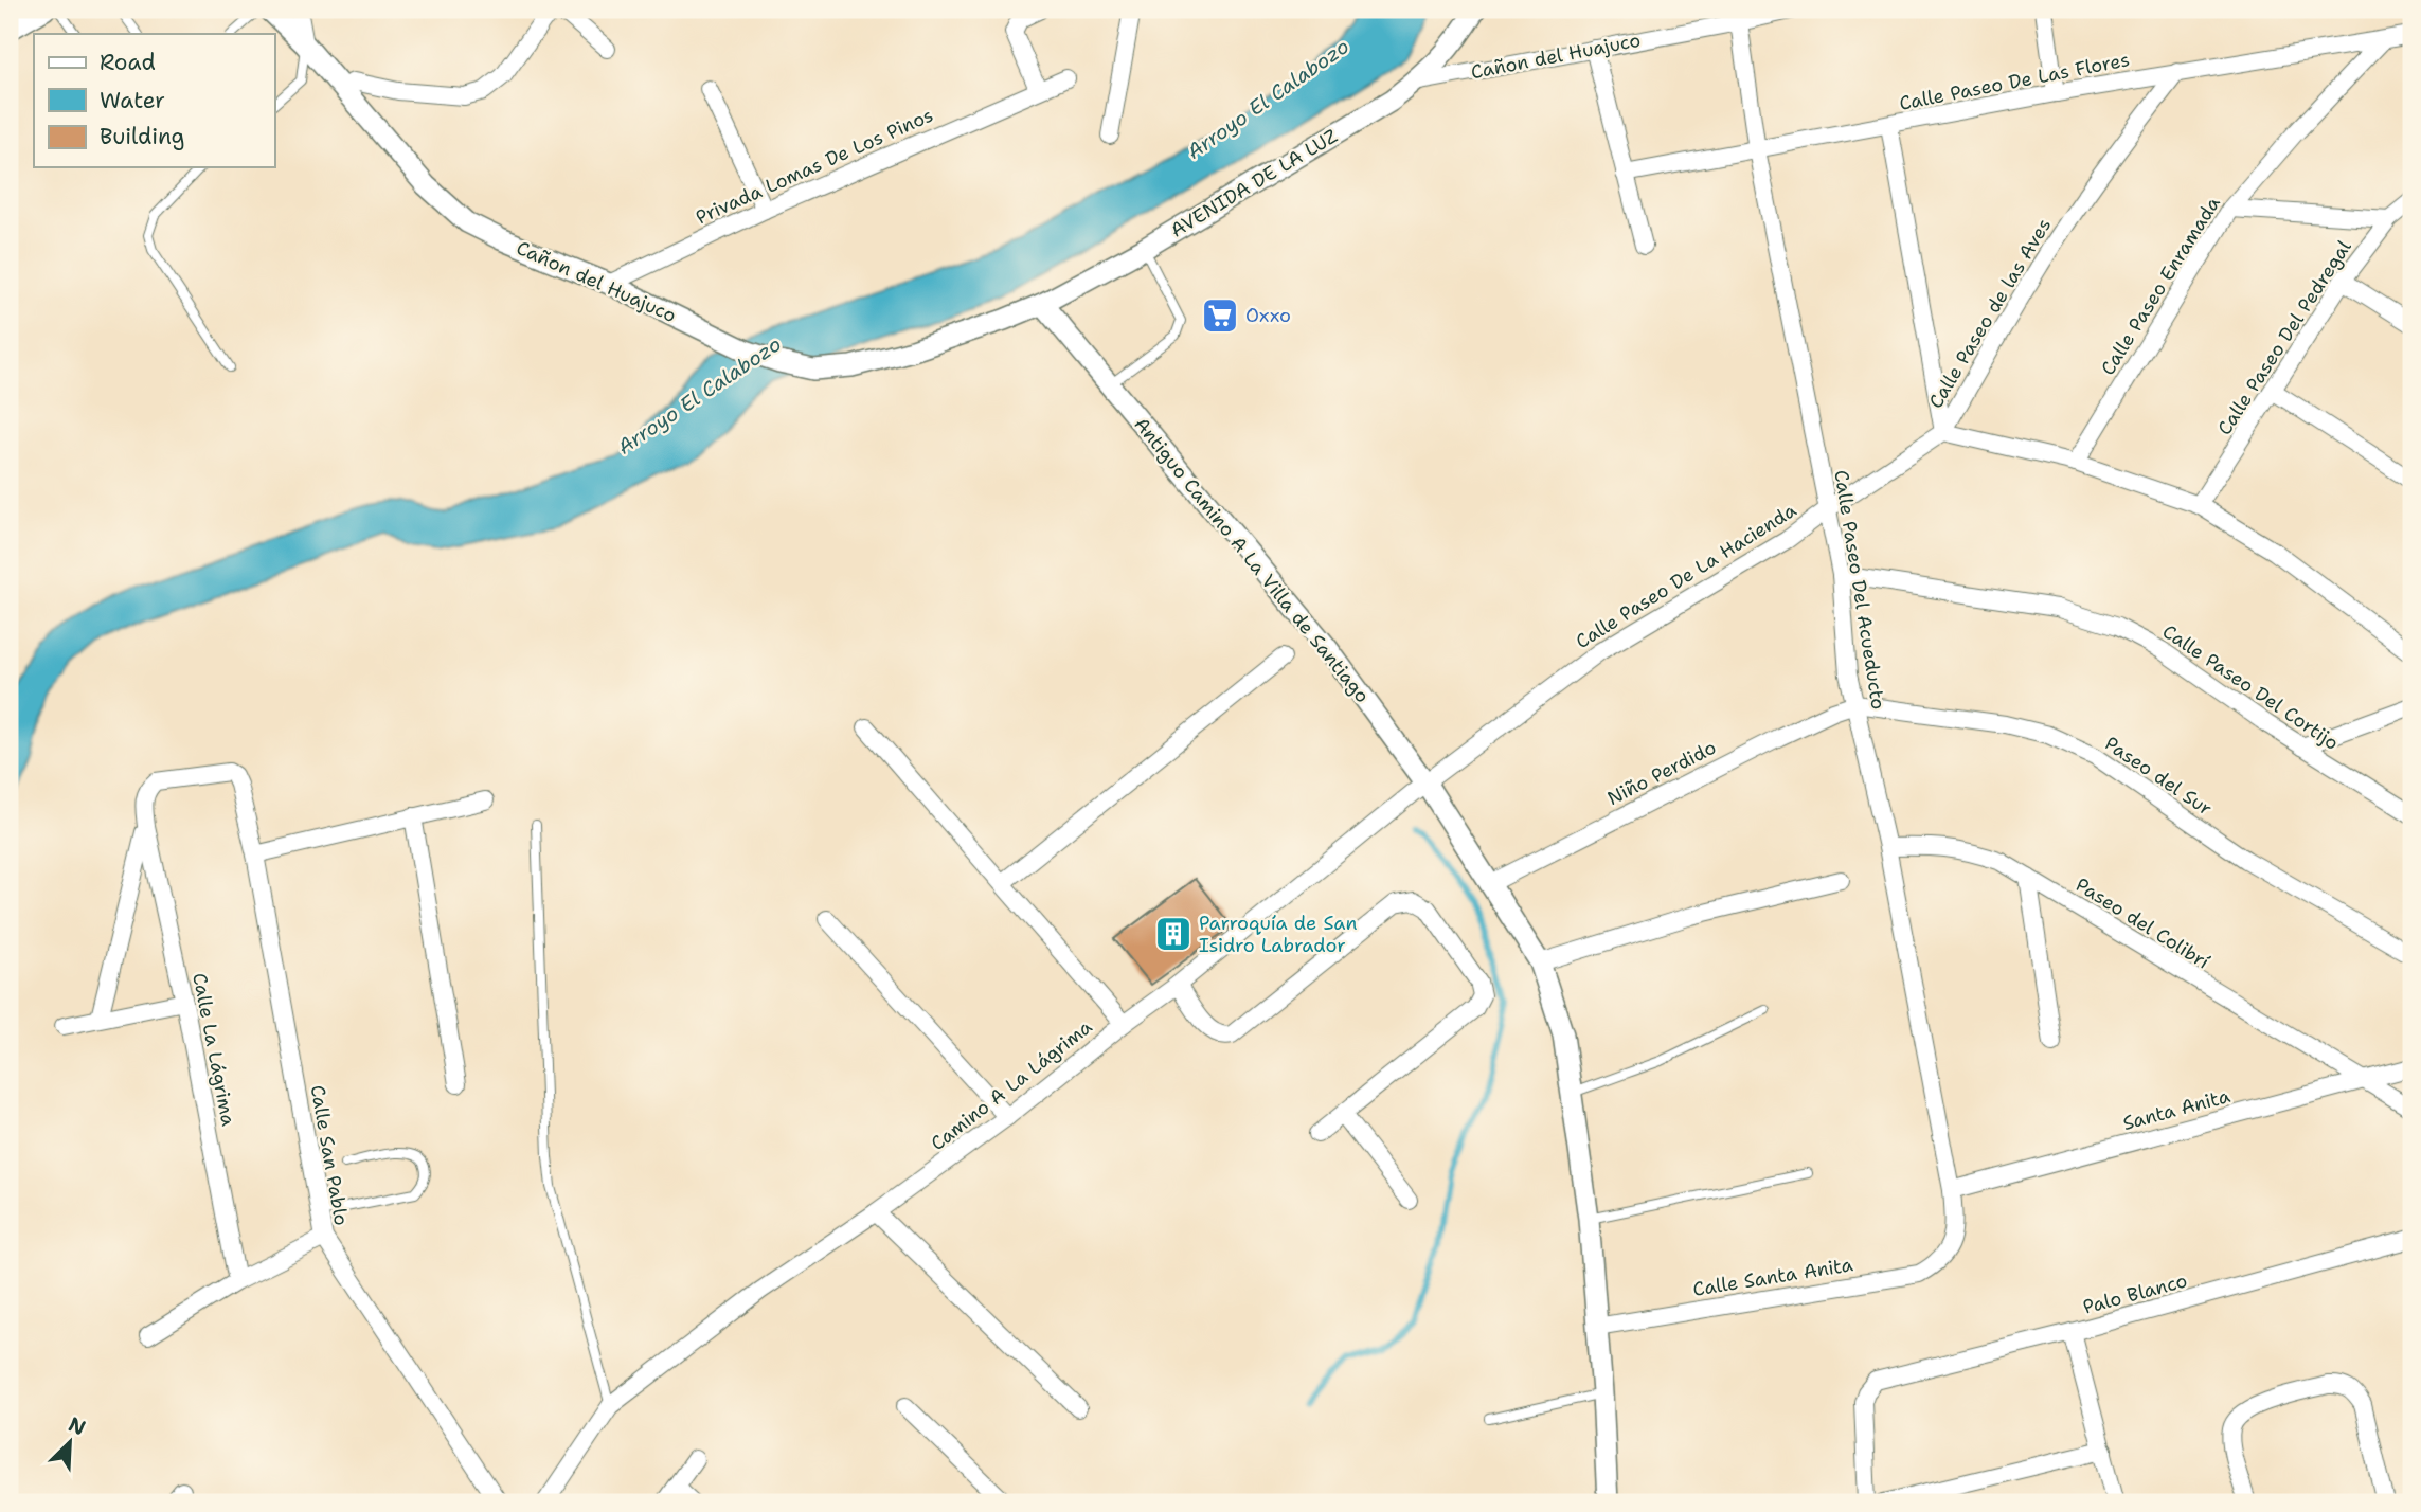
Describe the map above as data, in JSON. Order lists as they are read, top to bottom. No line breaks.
{"streets":{"street":["Cañon del Huajuco","Calle Paseo De Las Flores","Privada Lomas De Los Pinos","AVENIDA DE LA LUZ","Calle Paseo Enramada","Calle Paseo de las Aves","Calle Paseo Del Pedregal","Antiguo Camino A La Villa de Santiago","Calle Paseo De La Hacienda","Calle Paseo Del Acueducto","Calle Paseo Del Cortijo","Niño Perdido","Paseo del Sur","Paseo del Colibrí","Calle La Lágrima","Camino A La Lágrima","Santa Anita","Calle San Pablo","Calle Santa Anita","Palo Blanco"]},"crossings":[["Cañon del Huajuco","Privada Lomas De Los Pinos"],["Cañon del Huajuco","AVENIDA DE LA LUZ"],["Cañon del Huajuco","Calle Paseo Del Acueducto"],["Calle Paseo De Las Flores","Calle Paseo Enramada"],["Calle Paseo De Las Flores","Calle Paseo de las Aves"],["Calle Paseo De Las Flores","Calle Paseo Del Acueducto"],["AVENIDA DE LA LUZ","Antiguo Camino A La Villa de Santiago"],["Calle Paseo de las Aves","Calle Paseo De La Hacienda"],["Antiguo Camino A La Villa de Santiago","Calle Paseo De La Hacienda"],["Antiguo Camino A La Villa de Santiago","Niño Perdido"],["Antiguo Camino A La Villa de Santiago","Camino A La Lágrima"],["Antiguo Camino A La Villa de Santiago","Calle Santa Anita"],["Calle Paseo De La Hacienda","Calle Paseo Del Acueducto"],["Calle Paseo De La Hacienda","Camino A La Lágrima"],["Calle Paseo Del Acueducto","Calle Paseo Del Cortijo"],["Calle Paseo Del Acueducto","Niño Perdido"],["Calle Paseo Del Acueducto","Paseo del Sur"],["Calle Paseo Del Acueducto","Paseo del Colibrí"],["Calle Paseo Del Acueducto","Santa Anita"],["Calle Paseo Del Acueducto","Calle Santa Anita"],["Niño Perdido","Paseo del Sur"],["Paseo del Colibrí","Santa Anita"],["Calle La Lágrima","Calle San Pablo"]],"water":["Arroyo El Calabozo"],"places":{"supermarket":["Oxxo"],"building":["Parroquía de San Isidro Labrador"]},"legend":["Road","Water","Building"],"north":"top right"}
